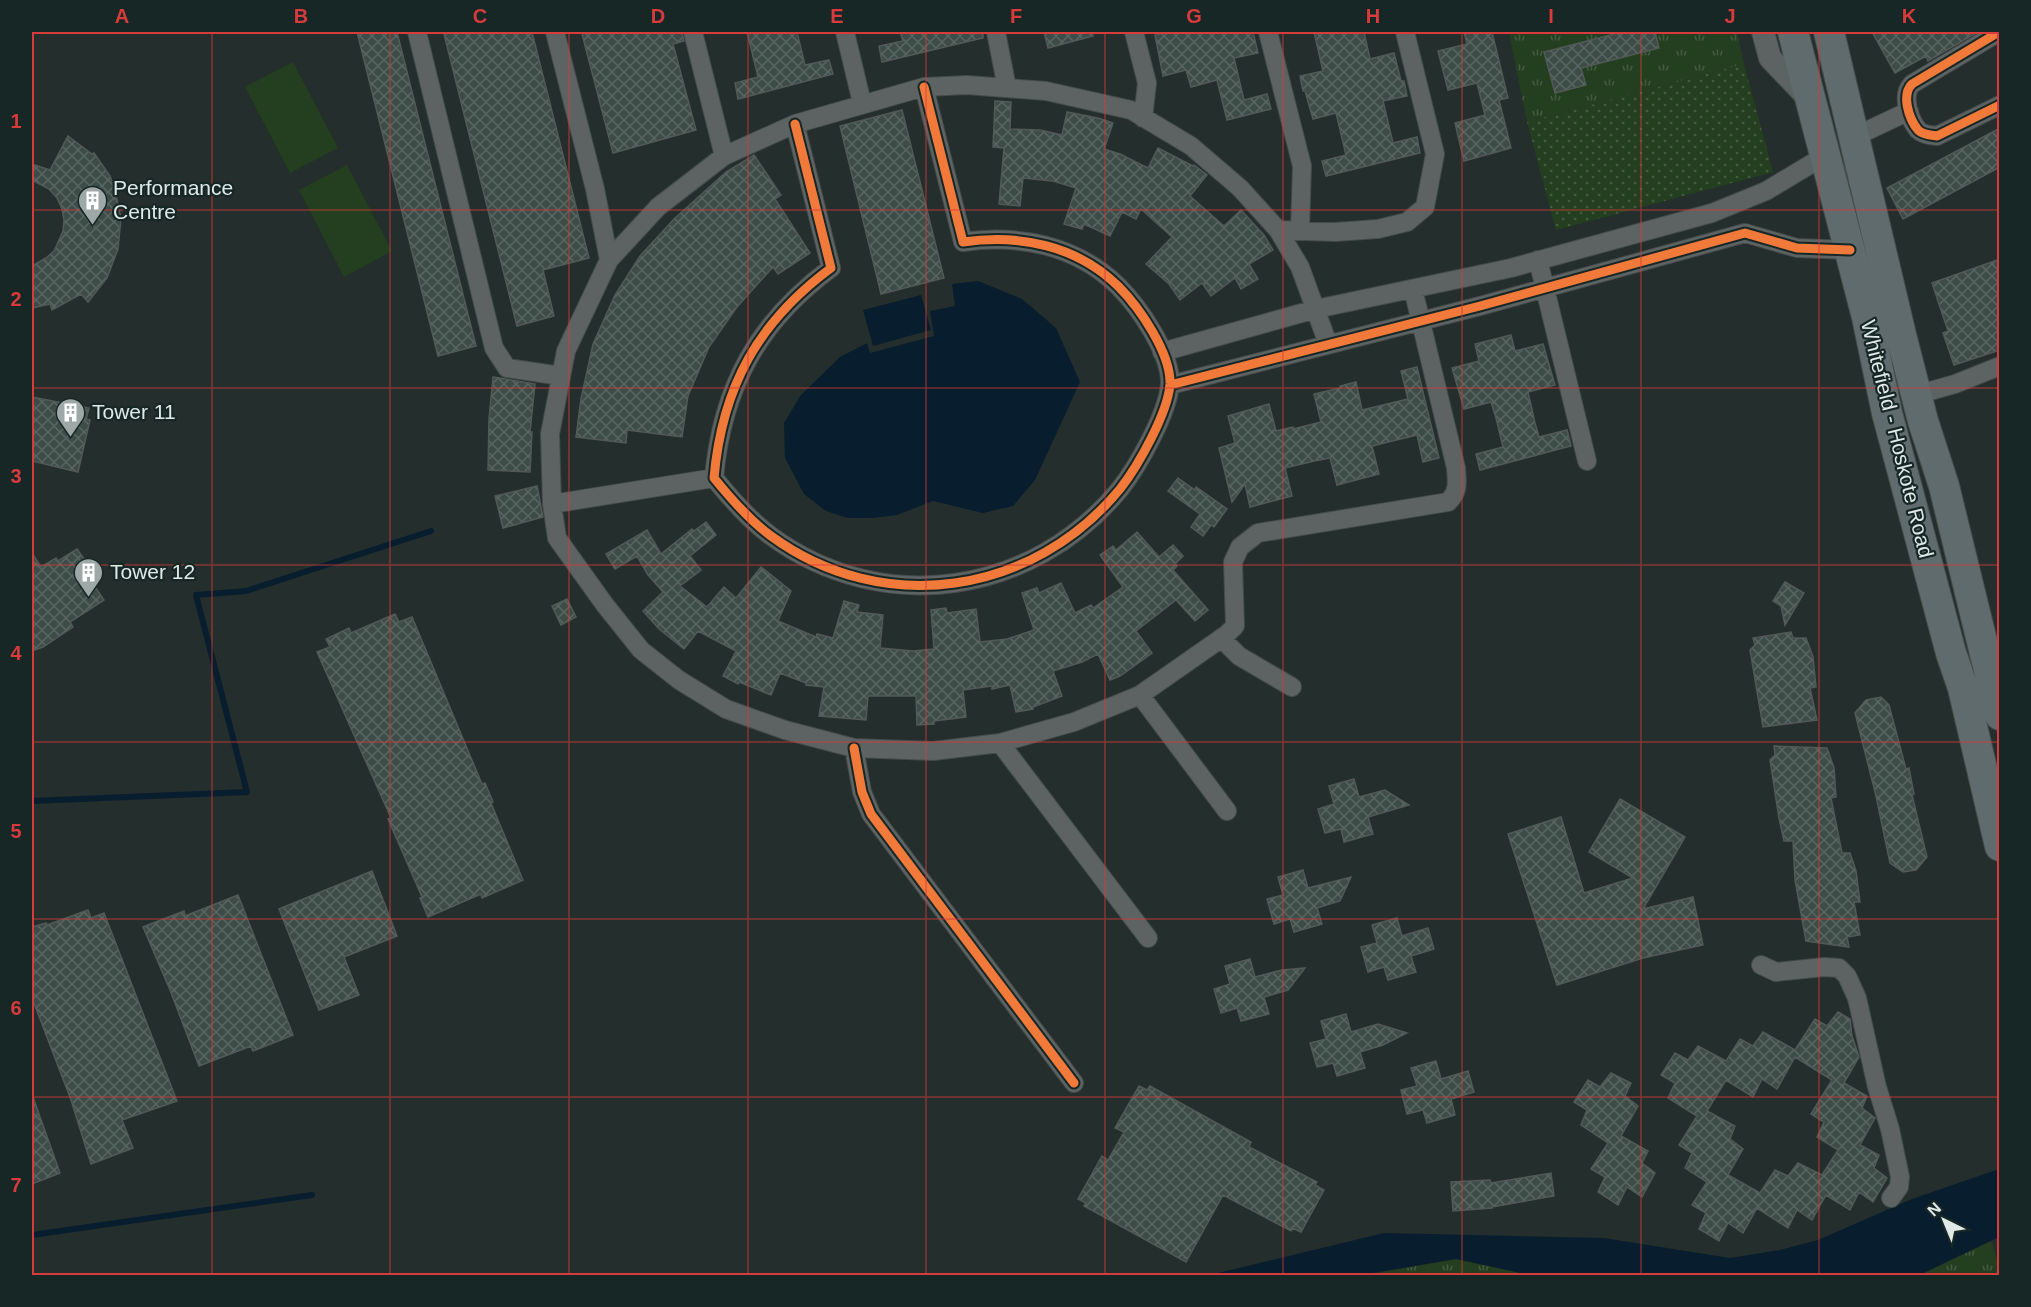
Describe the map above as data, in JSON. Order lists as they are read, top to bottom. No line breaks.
{"streets":{"main road":["Whitefield - Hoskote Road"]},"places":{"building":["Performance Centre","Tower 11","Tower 12"]},"north":"top left","grid":{"columns":["A","B","C","D","E","F","G","H","I","J","K"],"rows":["1","2","3","4","5","6","7"]}}
